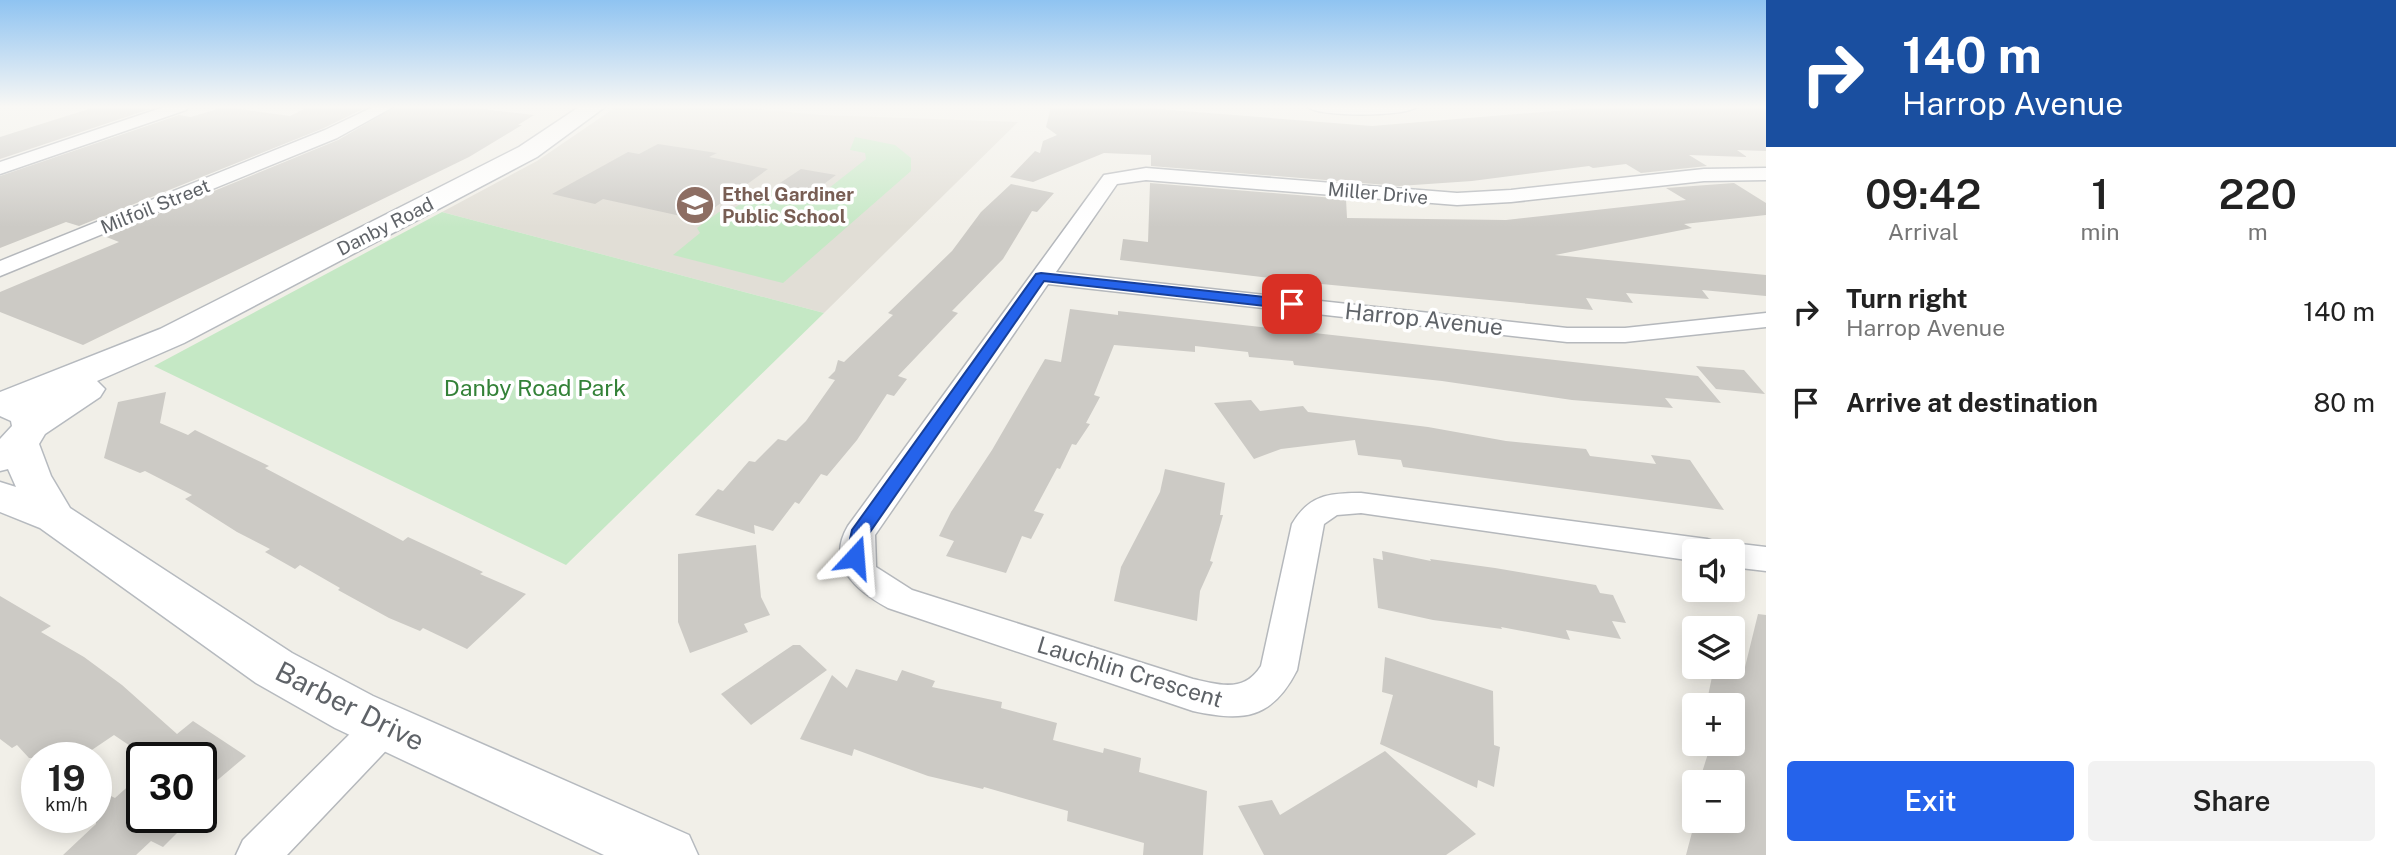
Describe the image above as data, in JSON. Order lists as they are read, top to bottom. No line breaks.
{"streets":{"street":["Miller Drive","Milfoil Street","Danby Road","Harrop Avenue","Lauchlin Crescent","Barber Drive"]},"crossings":[["Miller Drive","Harrop Avenue"],["Miller Drive","Lauchlin Crescent"],["Danby Road","Barber Drive"],["Harrop Avenue","Lauchlin Crescent"]],"parks":["Danby Road Park"],"places":{"school or university":["Ethel Gardiner Public School"]},"page":{"turn":["140 m","Harrop Avenue"],"eta":["09:42","Arrival","1","min","220","m"],"list":[{"name":"Turn right","note":"Harrop Avenue","value":"140 m"},{"name":"Arrive at destination","value":"80 m"}],"map_buttons":["+","−"],"speed":"19 km/h","limit":"30","buttons":["Exit","Share"]}}
